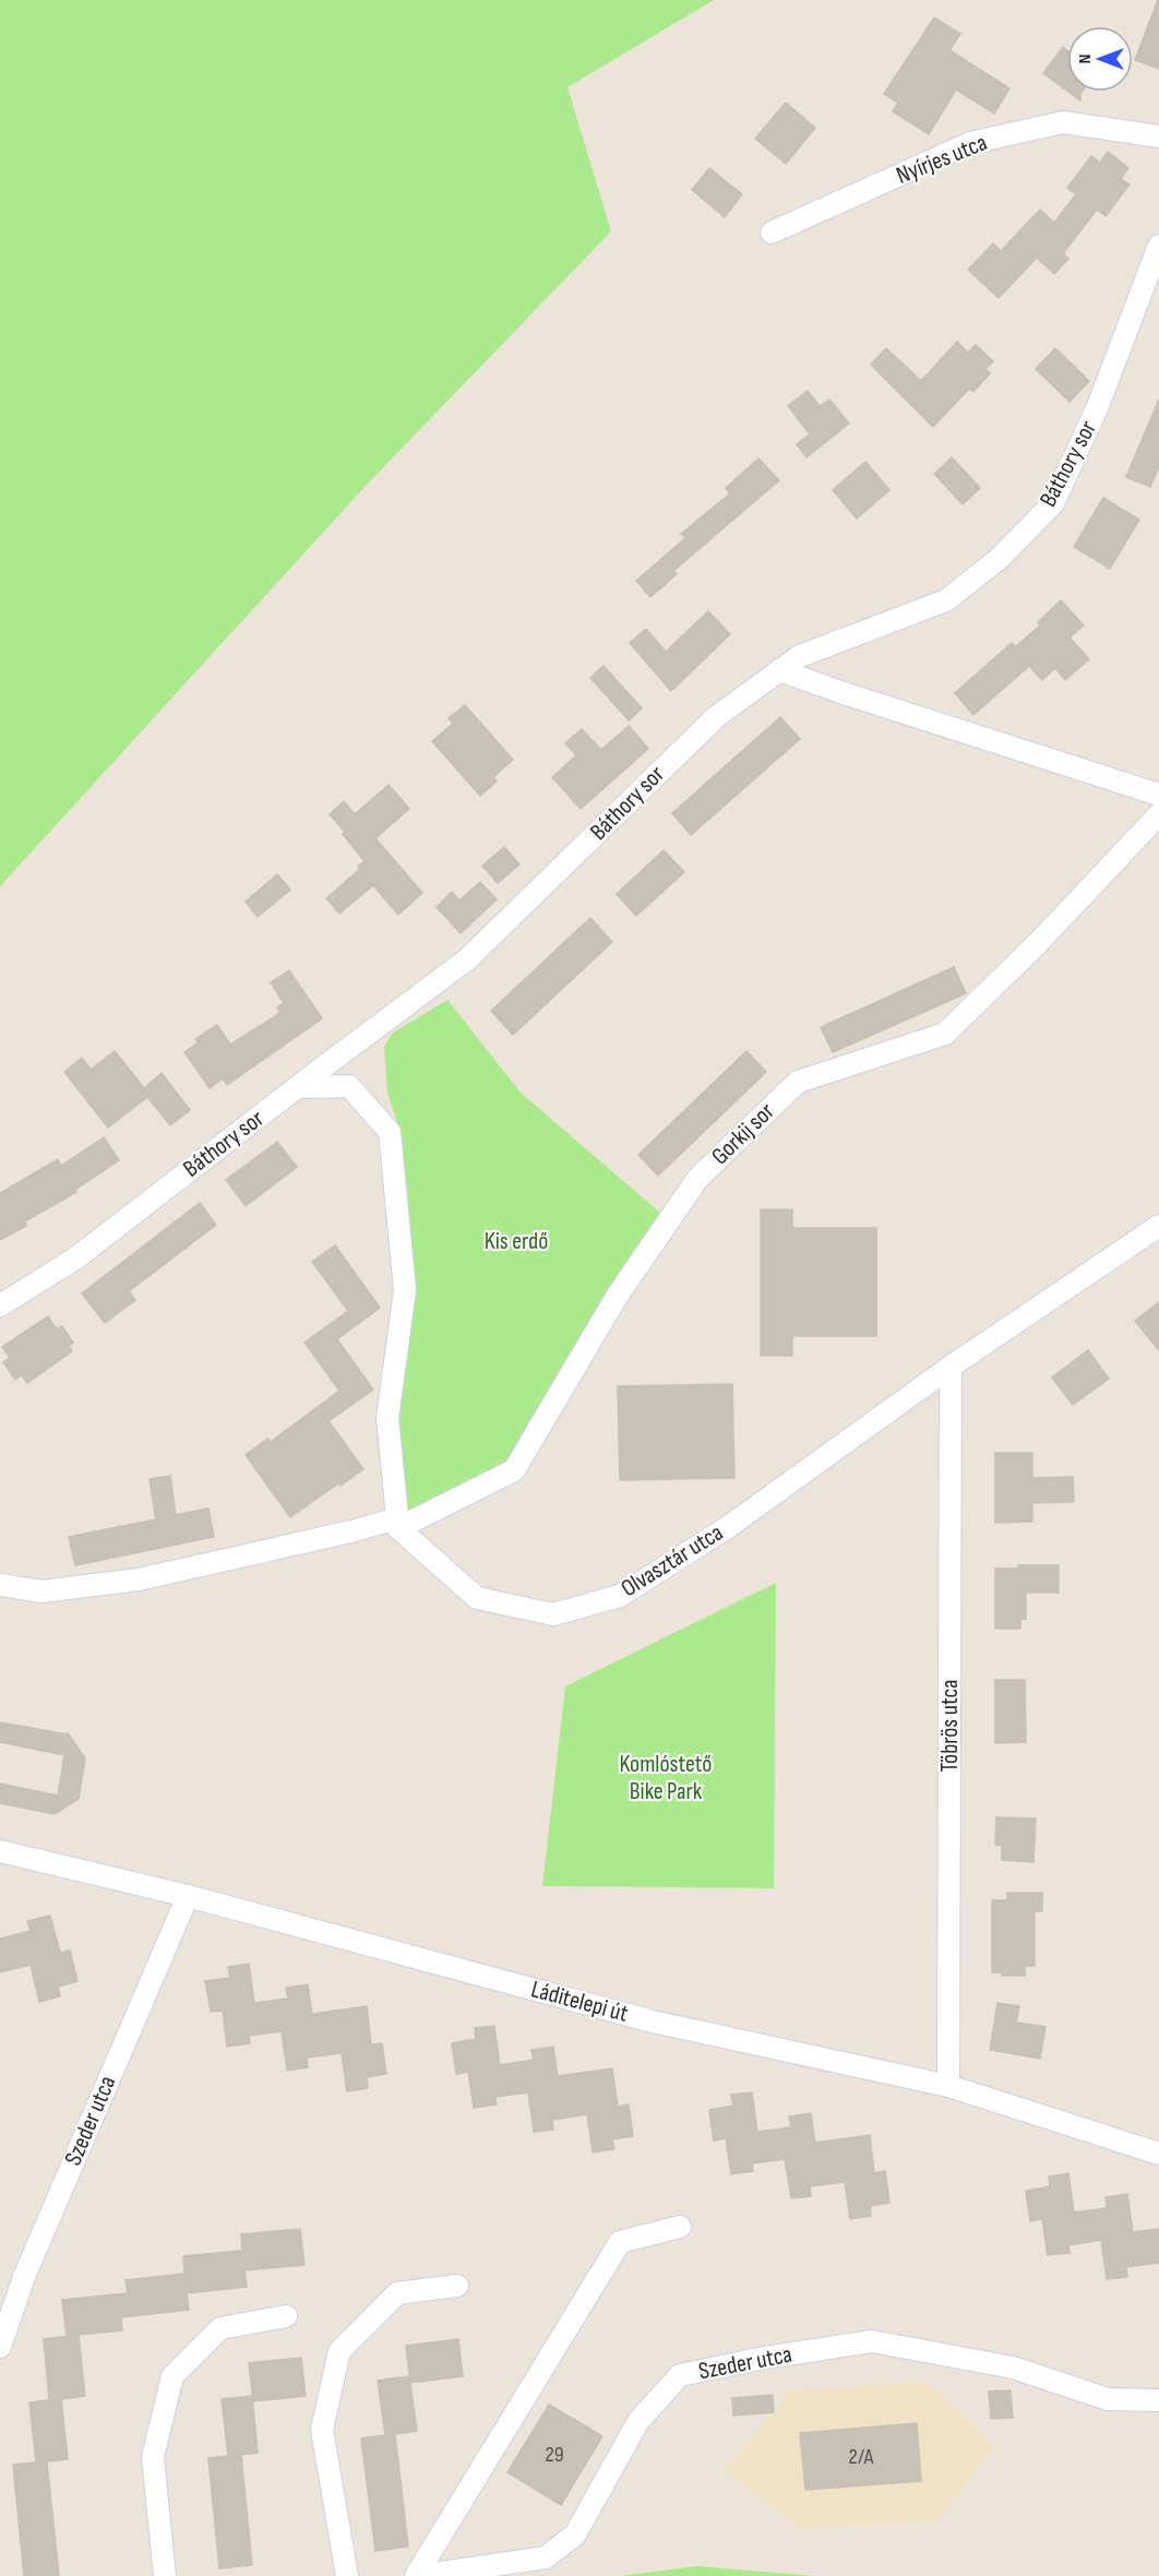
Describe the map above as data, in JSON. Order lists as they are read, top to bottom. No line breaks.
{"streets":{"street":["Nyírjes utca","Báthory sor","Gorkij sor","Olvasztár utca","Töbrös utca","Láditelepi út","Szeder utca"]},"crossings":[["Gorkij sor","Olvasztár utca"],["Olvasztár utca","Töbrös utca"],["Töbrös utca","Láditelepi út"],["Láditelepi út","Szeder utca"]],"parks":["Kis erdő","Komlóstető Bike Park"],"house_numbers":["29","2/A"],"north":"left"}
